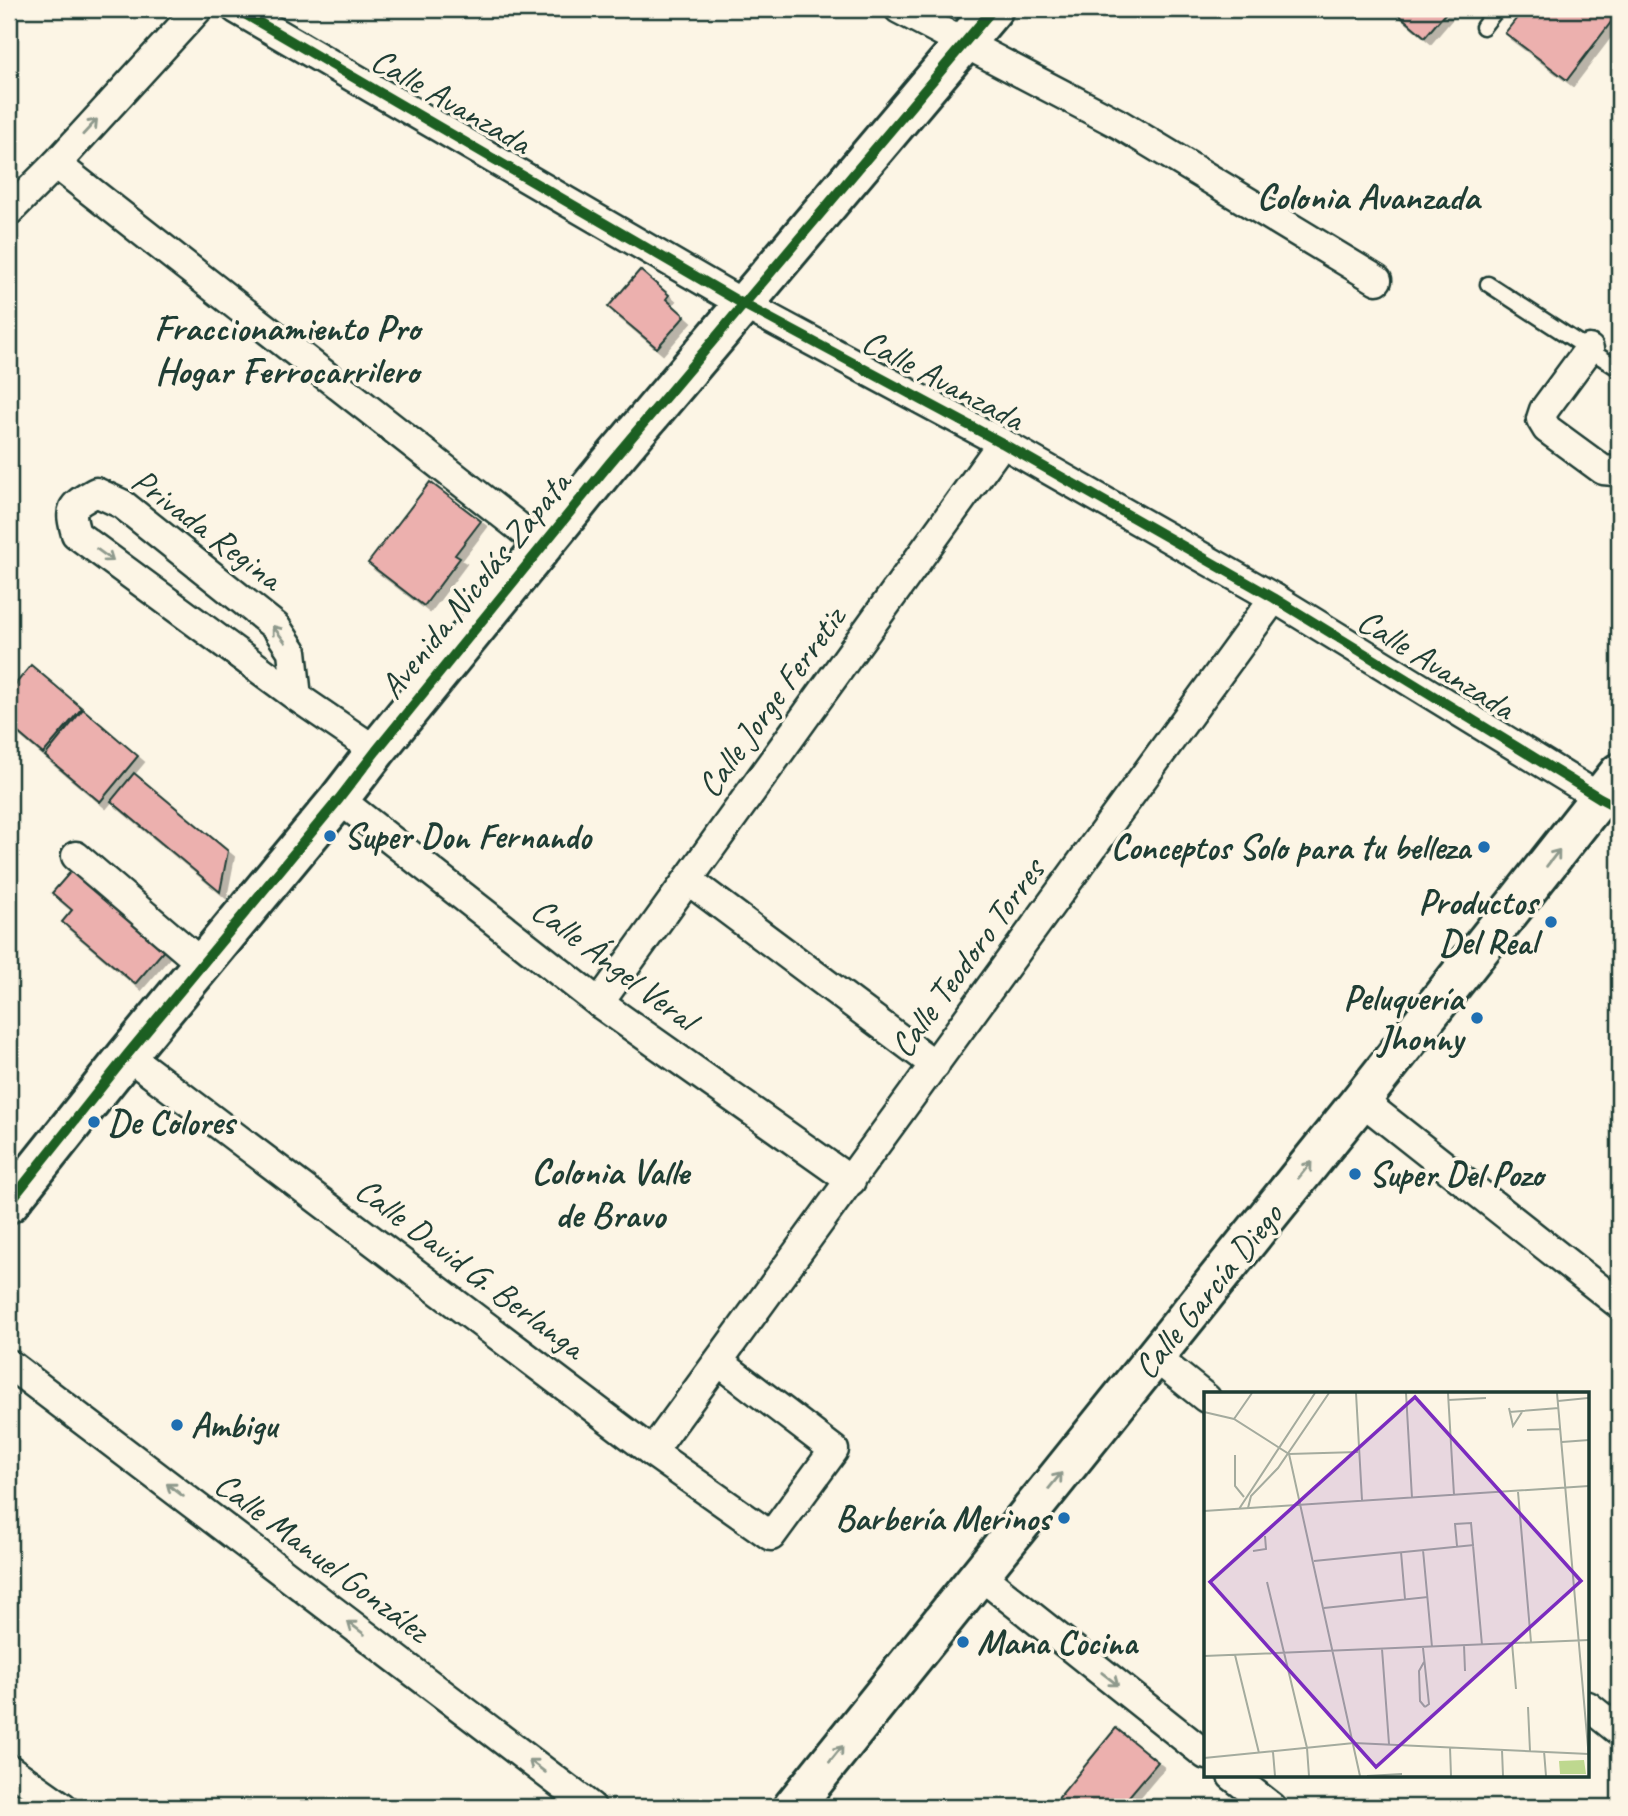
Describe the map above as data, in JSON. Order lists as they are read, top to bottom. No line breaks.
{"streets":{"street":["Calle Avanzada","Privada Regina","Avenida Nicolás Zapata","Calle Jorge Ferretiz","Calle Teodoro Torres","Calle Ángel Veral","Calle David G. Berlanga","Calle García Diego","Calle Manuel González"]},"crossings":[["Calle Avanzada","Avenida Nicolás Zapata"],["Calle Avanzada","Calle Jorge Ferretiz"],["Calle Avanzada","Calle Teodoro Torres"],["Calle Avanzada","Calle García Diego"],["Privada Regina","Avenida Nicolás Zapata"],["Avenida Nicolás Zapata","Calle Ángel Veral"],["Avenida Nicolás Zapata","Calle David G. Berlanga"],["Calle Jorge Ferretiz","Calle Ángel Veral"],["Calle Teodoro Torres","Calle Ángel Veral"],["Calle Teodoro Torres","Calle David G. Berlanga"]],"one_way":["Calle García Diego","Calle Manuel González"],"districts":["Colonia Avanzada","Fraccionamiento Pro Hogar Ferrocarrilero","Colonia Valle de Bravo"],"places":["Super Don Fernando","Conceptos Solo para tu belleza","Productos Del Real","Peluquería Jhonny","De Colores","Super Del Pozo","Ambigu","Barbería Merinos","Mana Cocina"]}
